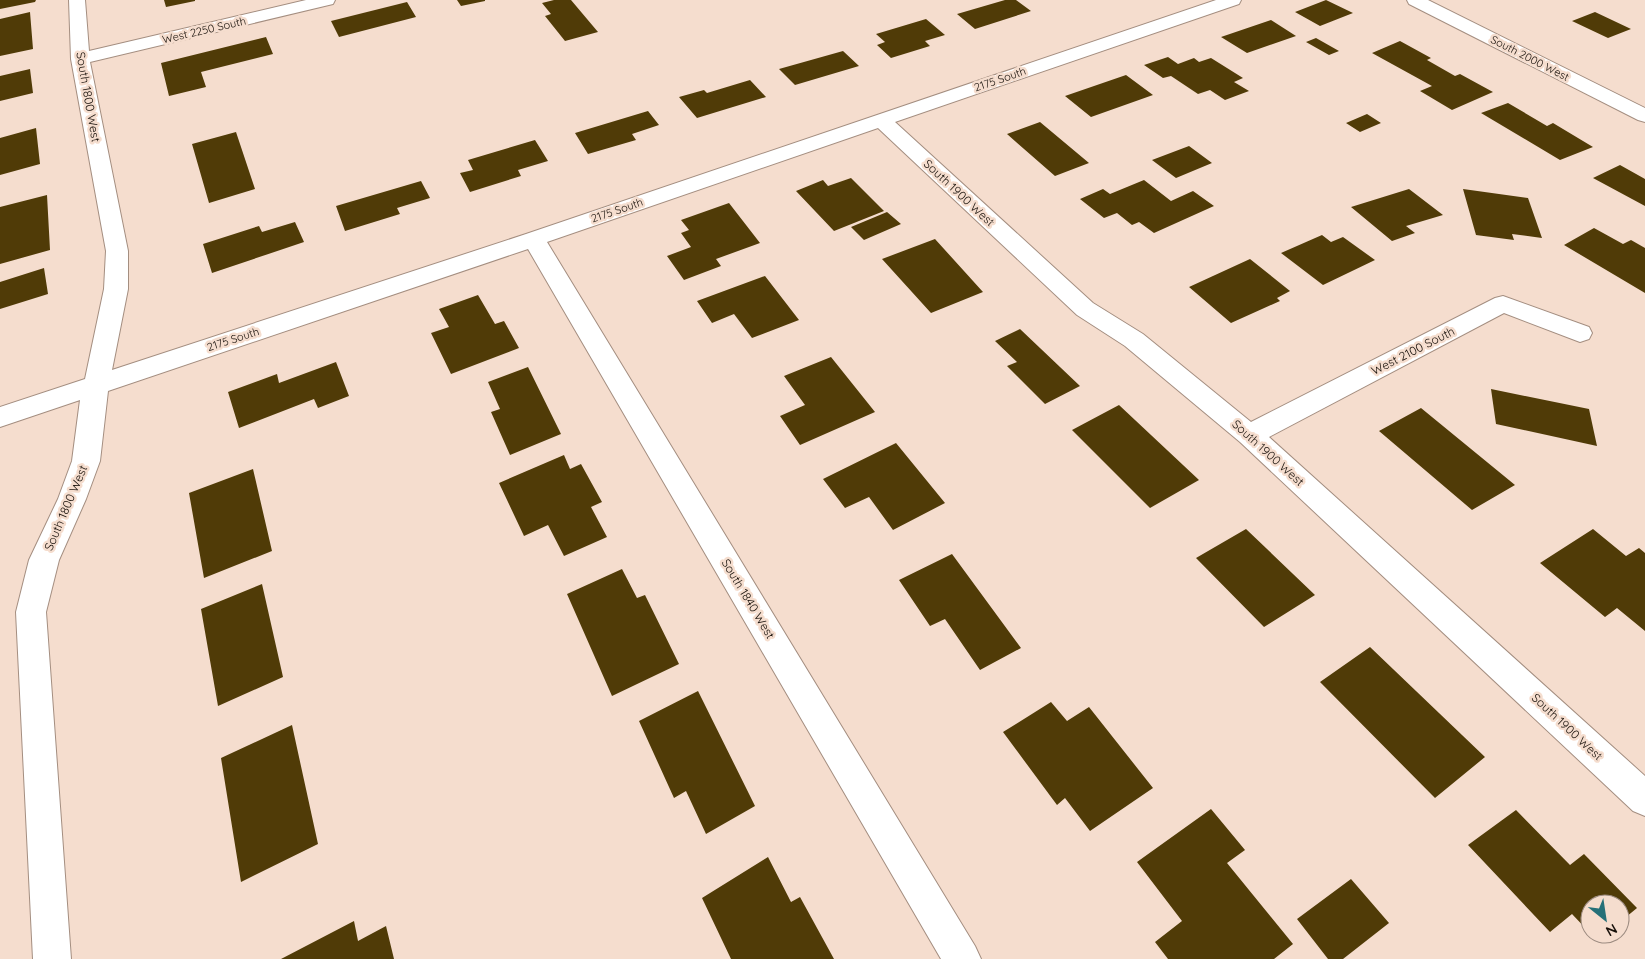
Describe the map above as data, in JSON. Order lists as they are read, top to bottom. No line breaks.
{"streets":{"street":["West 2250 South","South 2000 West","2175 South","South 1800 West","South 1900 West","West 2100 South","South 1840 West"]},"crossings":[["West 2250 South","South 1800 West"],["2175 South","South 1800 West"],["2175 South","South 1900 West"],["2175 South","South 1840 West"],["South 1900 West","West 2100 South"]],"north":"bottom right"}
